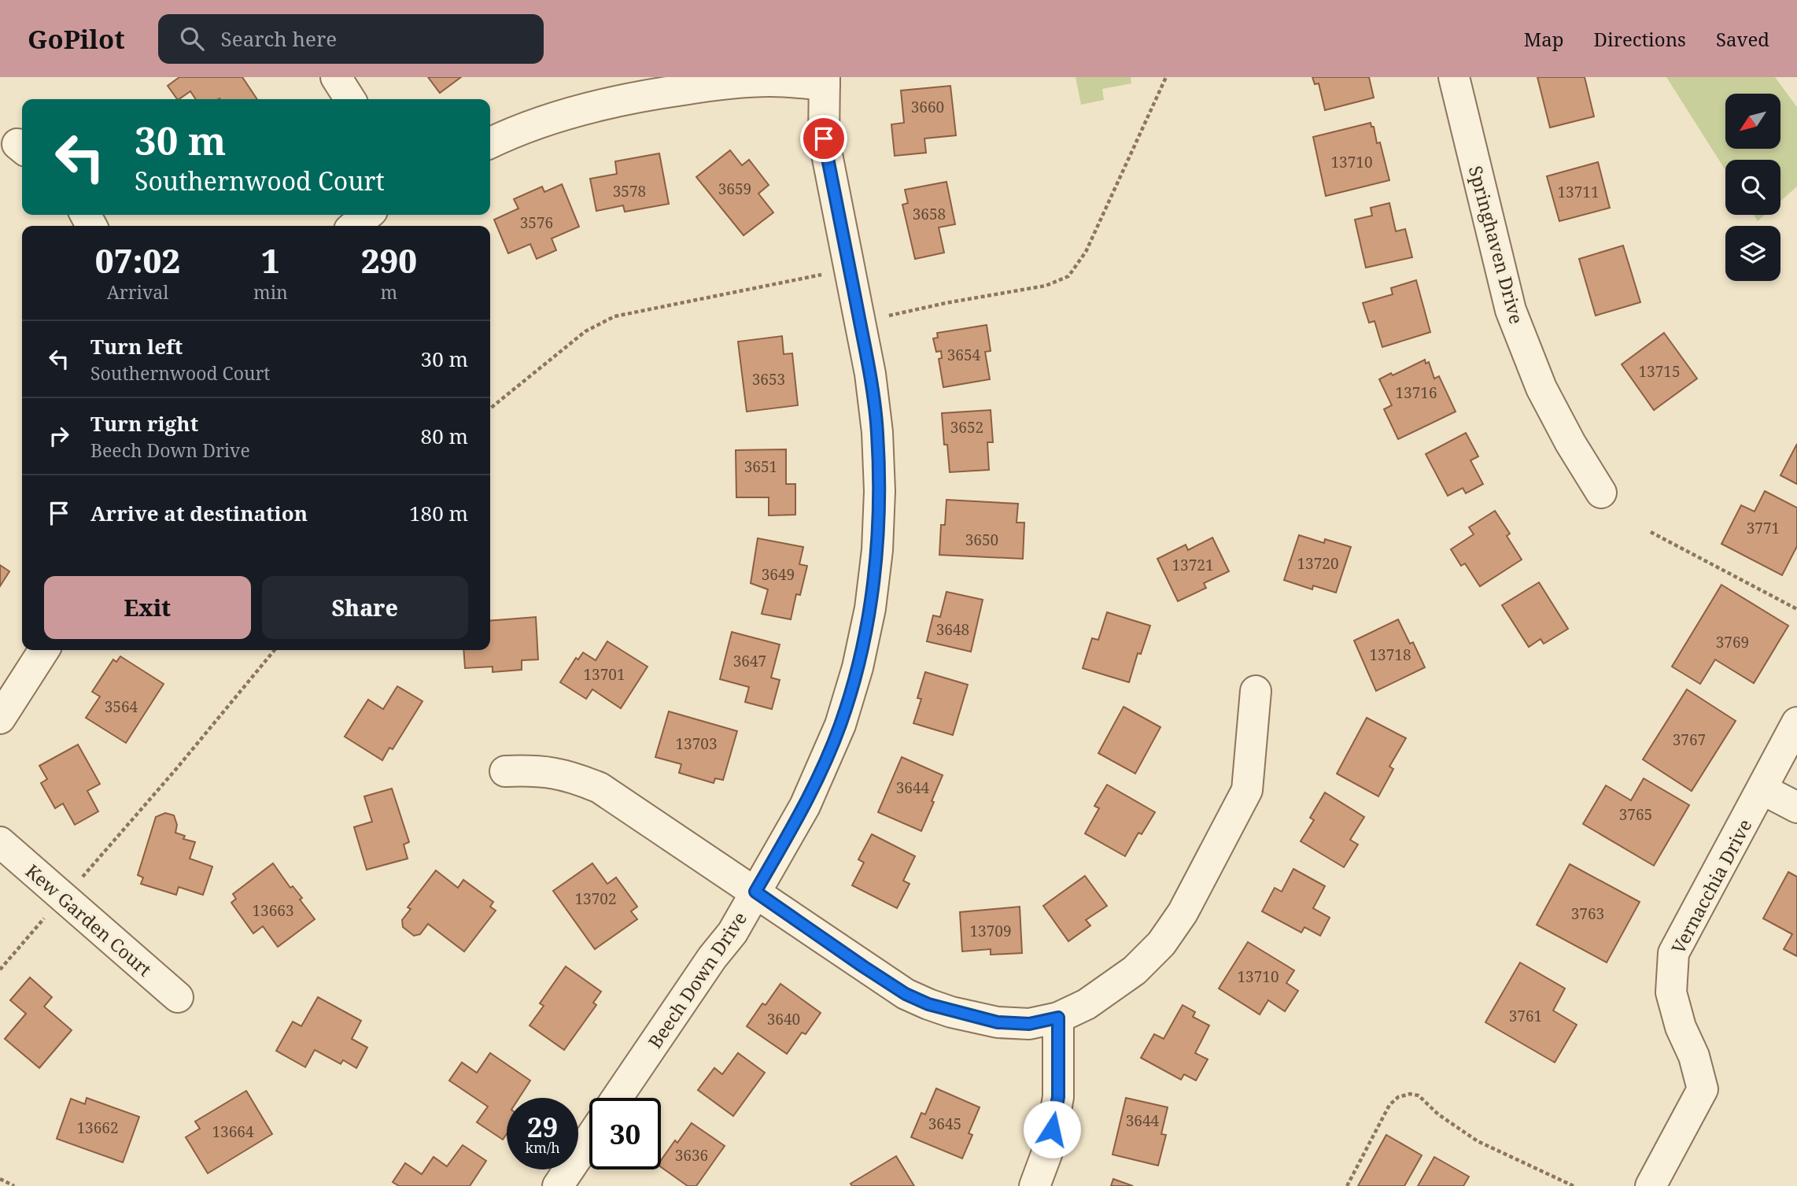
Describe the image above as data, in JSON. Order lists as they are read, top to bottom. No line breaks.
{"streets":{"street":["Springhaven Drive","Vernacchia Drive","Kew Garden Court","Beech Down Drive"]},"house_numbers":["3660","13710","3659","3578","13711","3658","3576","3654","13715","3653","13716","3652","3651","3771","3650","13720","13721","3649","3648","3769","13718","3647","13701","3564","3767","13703","3644","3765","13702","13663","3763","13709","13710","3761","3640","3644","3645","13662","13664","3636"],"north":"bottom left","page":{"header":"GoPilot","search":"Search here","nav":["Map","Directions","Saved"],"turn":["30 m","Southernwood Court"],"eta":["07:02","Arrival","1","min","290","m"],"list":[{"name":"Turn left","note":"Southernwood Court","value":"30 m"},{"name":"Turn right","note":"Beech Down Drive","value":"80 m"},{"name":"Arrive at destination","value":"180 m"}],"buttons":["Exit","Share"],"speed":"29 km/h","limit":"30"}}
